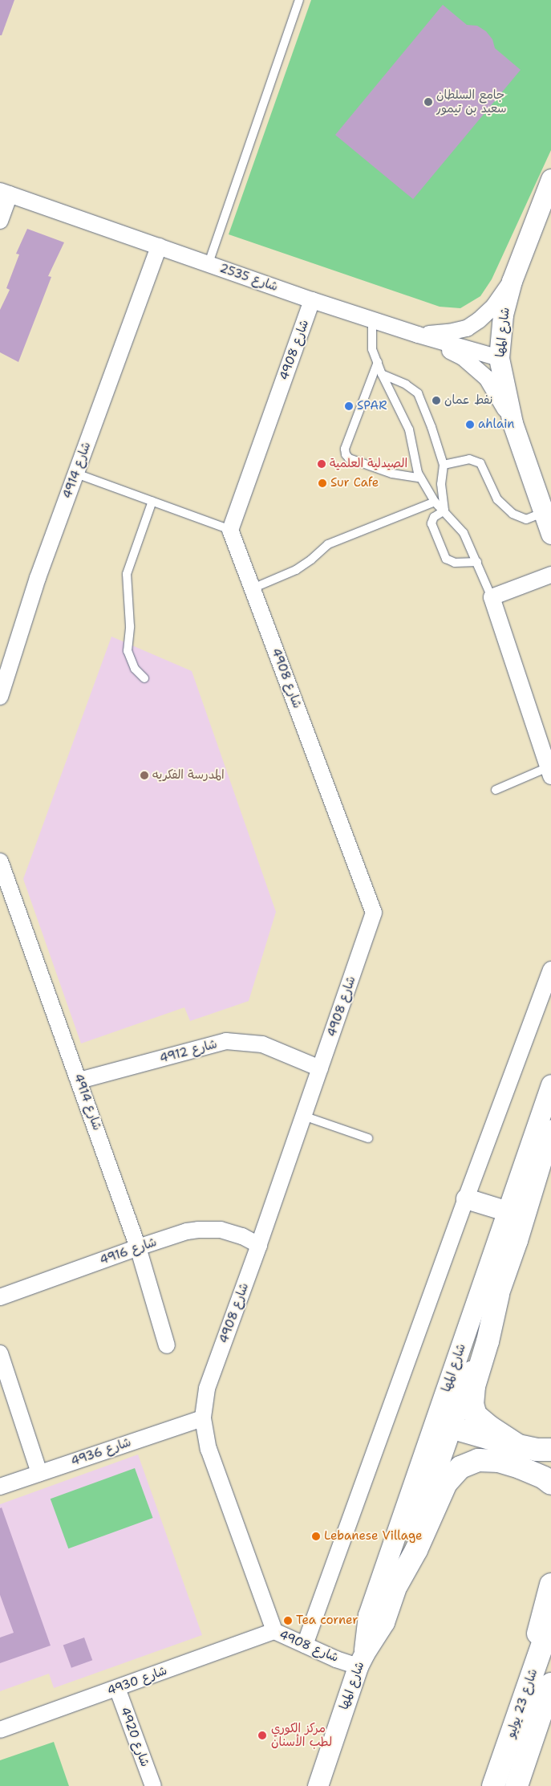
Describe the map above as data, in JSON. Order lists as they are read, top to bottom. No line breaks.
{"streets":{"main road":["شارع 23 يوليو"],"street":["2535 شارع","شارع المها","4908 شارع","4914 شارع","4912 شارع","4916 شارع","4936 شارع","4930 شارع","4920 شارع"]},"crossings":[["2535 شارع","شارع المها"],["2535 شارع","4908 شارع"],["2535 شارع","4914 شارع"],["شارع المها","4908 شارع"],["4908 شارع","4912 شارع"],["4908 شارع","4916 شارع"],["4908 شارع","4936 شارع"],["4908 شارع","4930 شارع"],["4914 شارع","4912 شارع"],["4914 شارع","4916 شارع"],["4930 شارع","4920 شارع"]],"places":["جامع السلطان سعيد بن تيمور","نفط عمان","SPAR","ahlain","الصيدلية العلمية","Sur Cafe","المدرسة الفكريه","Lebanese Village","Tea corner","مركز الكوري لطب الأسنان"]}
